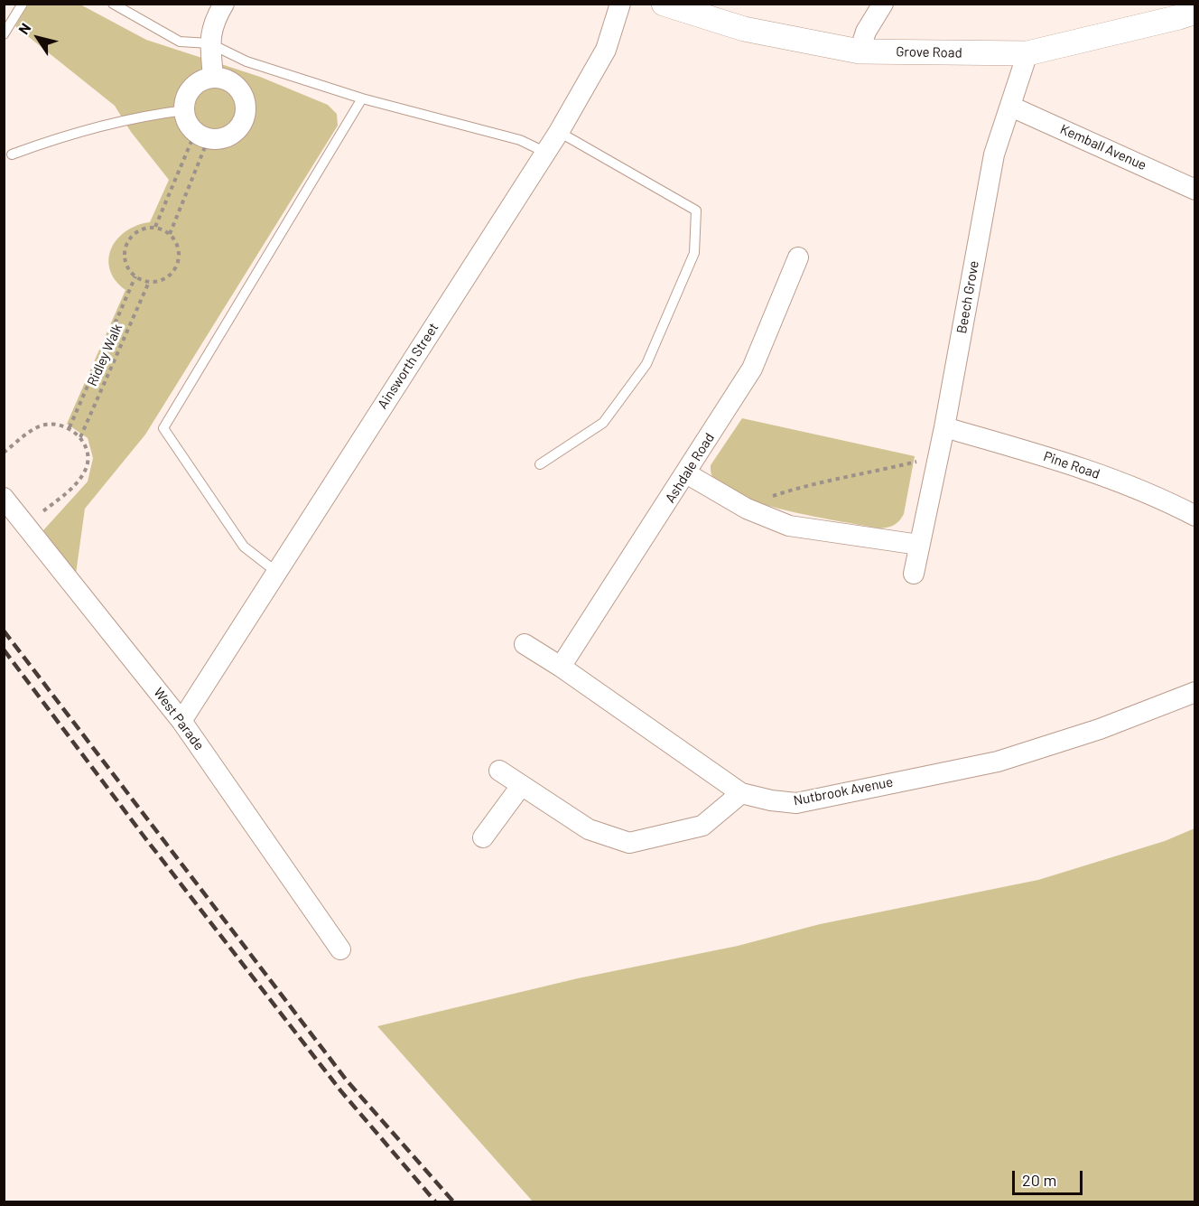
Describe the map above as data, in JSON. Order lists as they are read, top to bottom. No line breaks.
{"streets":{"street":["Grove Road","Kemball Avenue","Beech Grove","Ainsworth Street","Pine Road","Ashdale Road","West Parade","Nutbrook Avenue"],"path":["Ridley Walk"]},"crossings":[["Grove Road","Beech Grove"],["Kemball Avenue","Beech Grove"],["Beech Grove","Pine Road"],["Ainsworth Street","West Parade"],["Ashdale Road","Nutbrook Avenue"]],"scale_bar":"20 m","north":"top left"}
